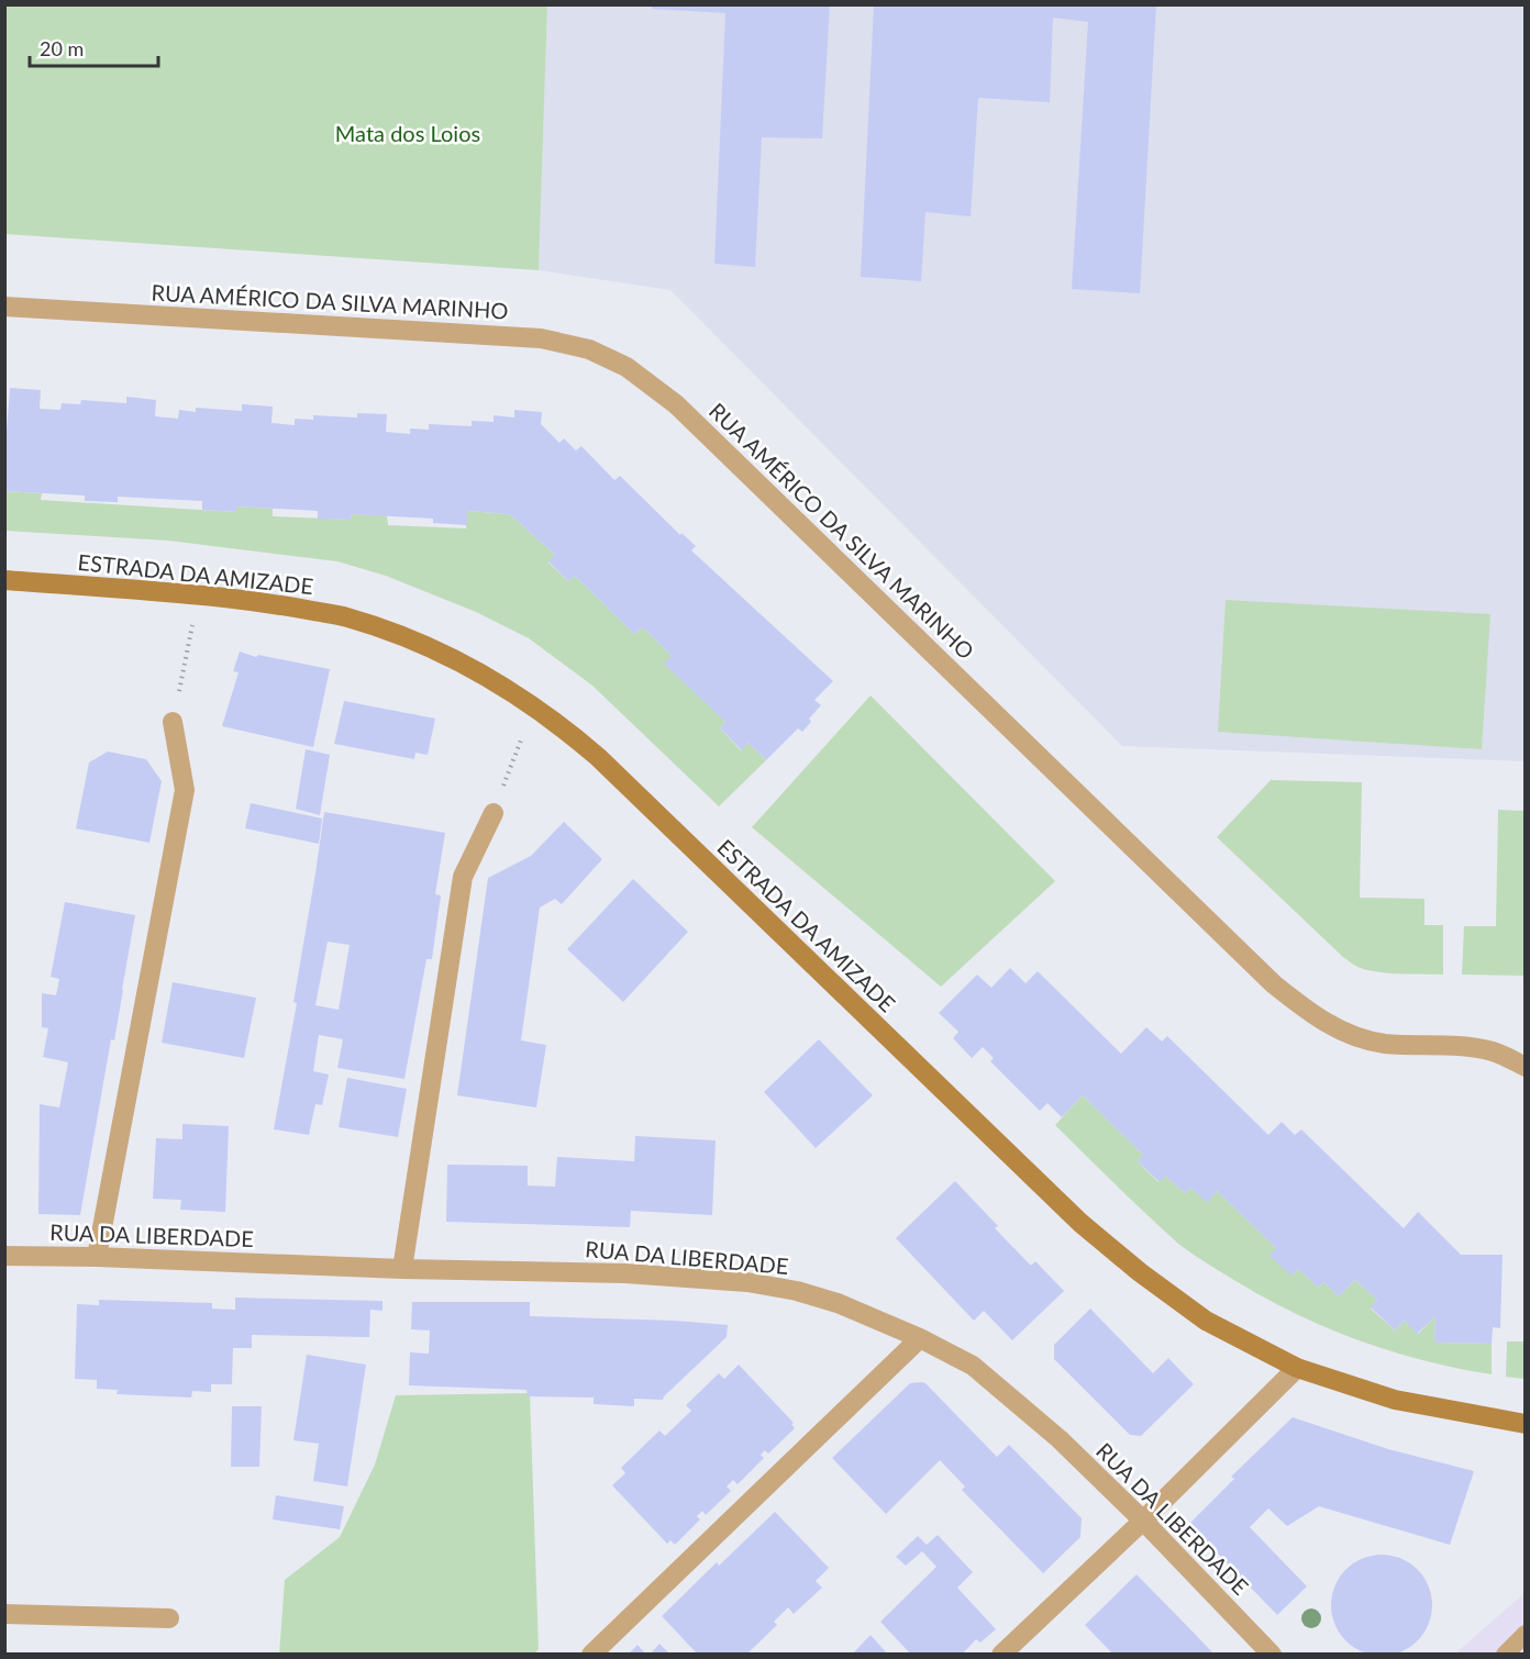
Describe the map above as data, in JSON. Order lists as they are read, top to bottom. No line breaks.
{"streets":{"street":["RUA AMÉRICO DA SILVA MARINHO","ESTRADA DA AMIZADE","RUA DA LIBERDADE"]},"parks":["Mata dos Loios"],"scale_bar":"20 m"}
